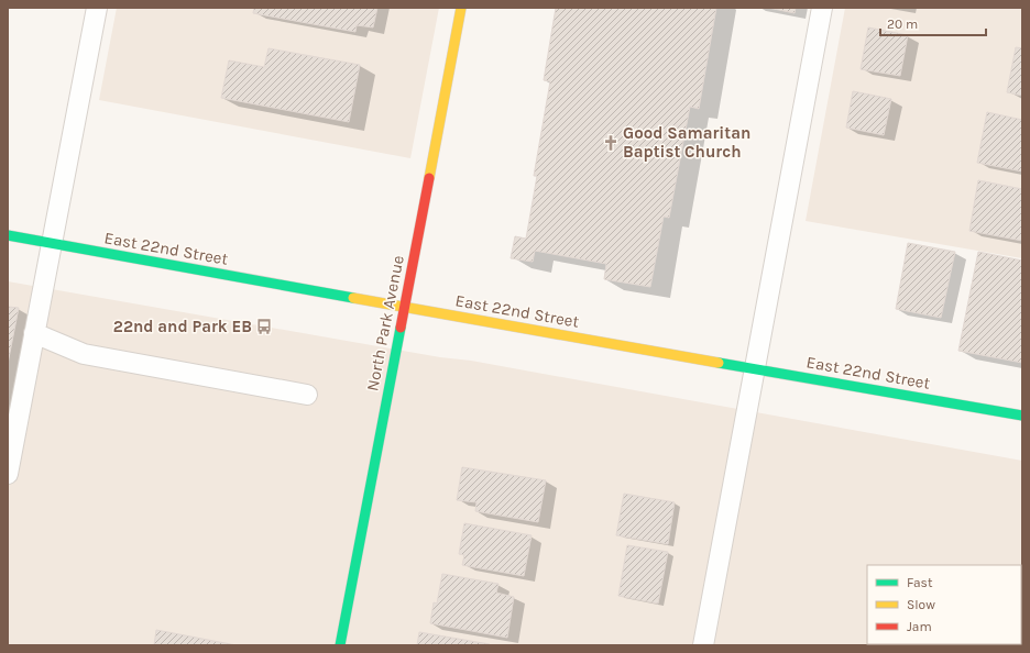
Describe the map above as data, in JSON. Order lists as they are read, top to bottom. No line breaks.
{"streets":{"main road":["East 22nd Street","North Park Avenue"]},"crossings":[["East 22nd Street","North Park Avenue"]],"places":{"church":["Good Samaritan Baptist Church"],"bus stop":["22nd and Park EB"]},"legend":["Fast","Slow","Jam"],"scale_bar":"20 m"}
